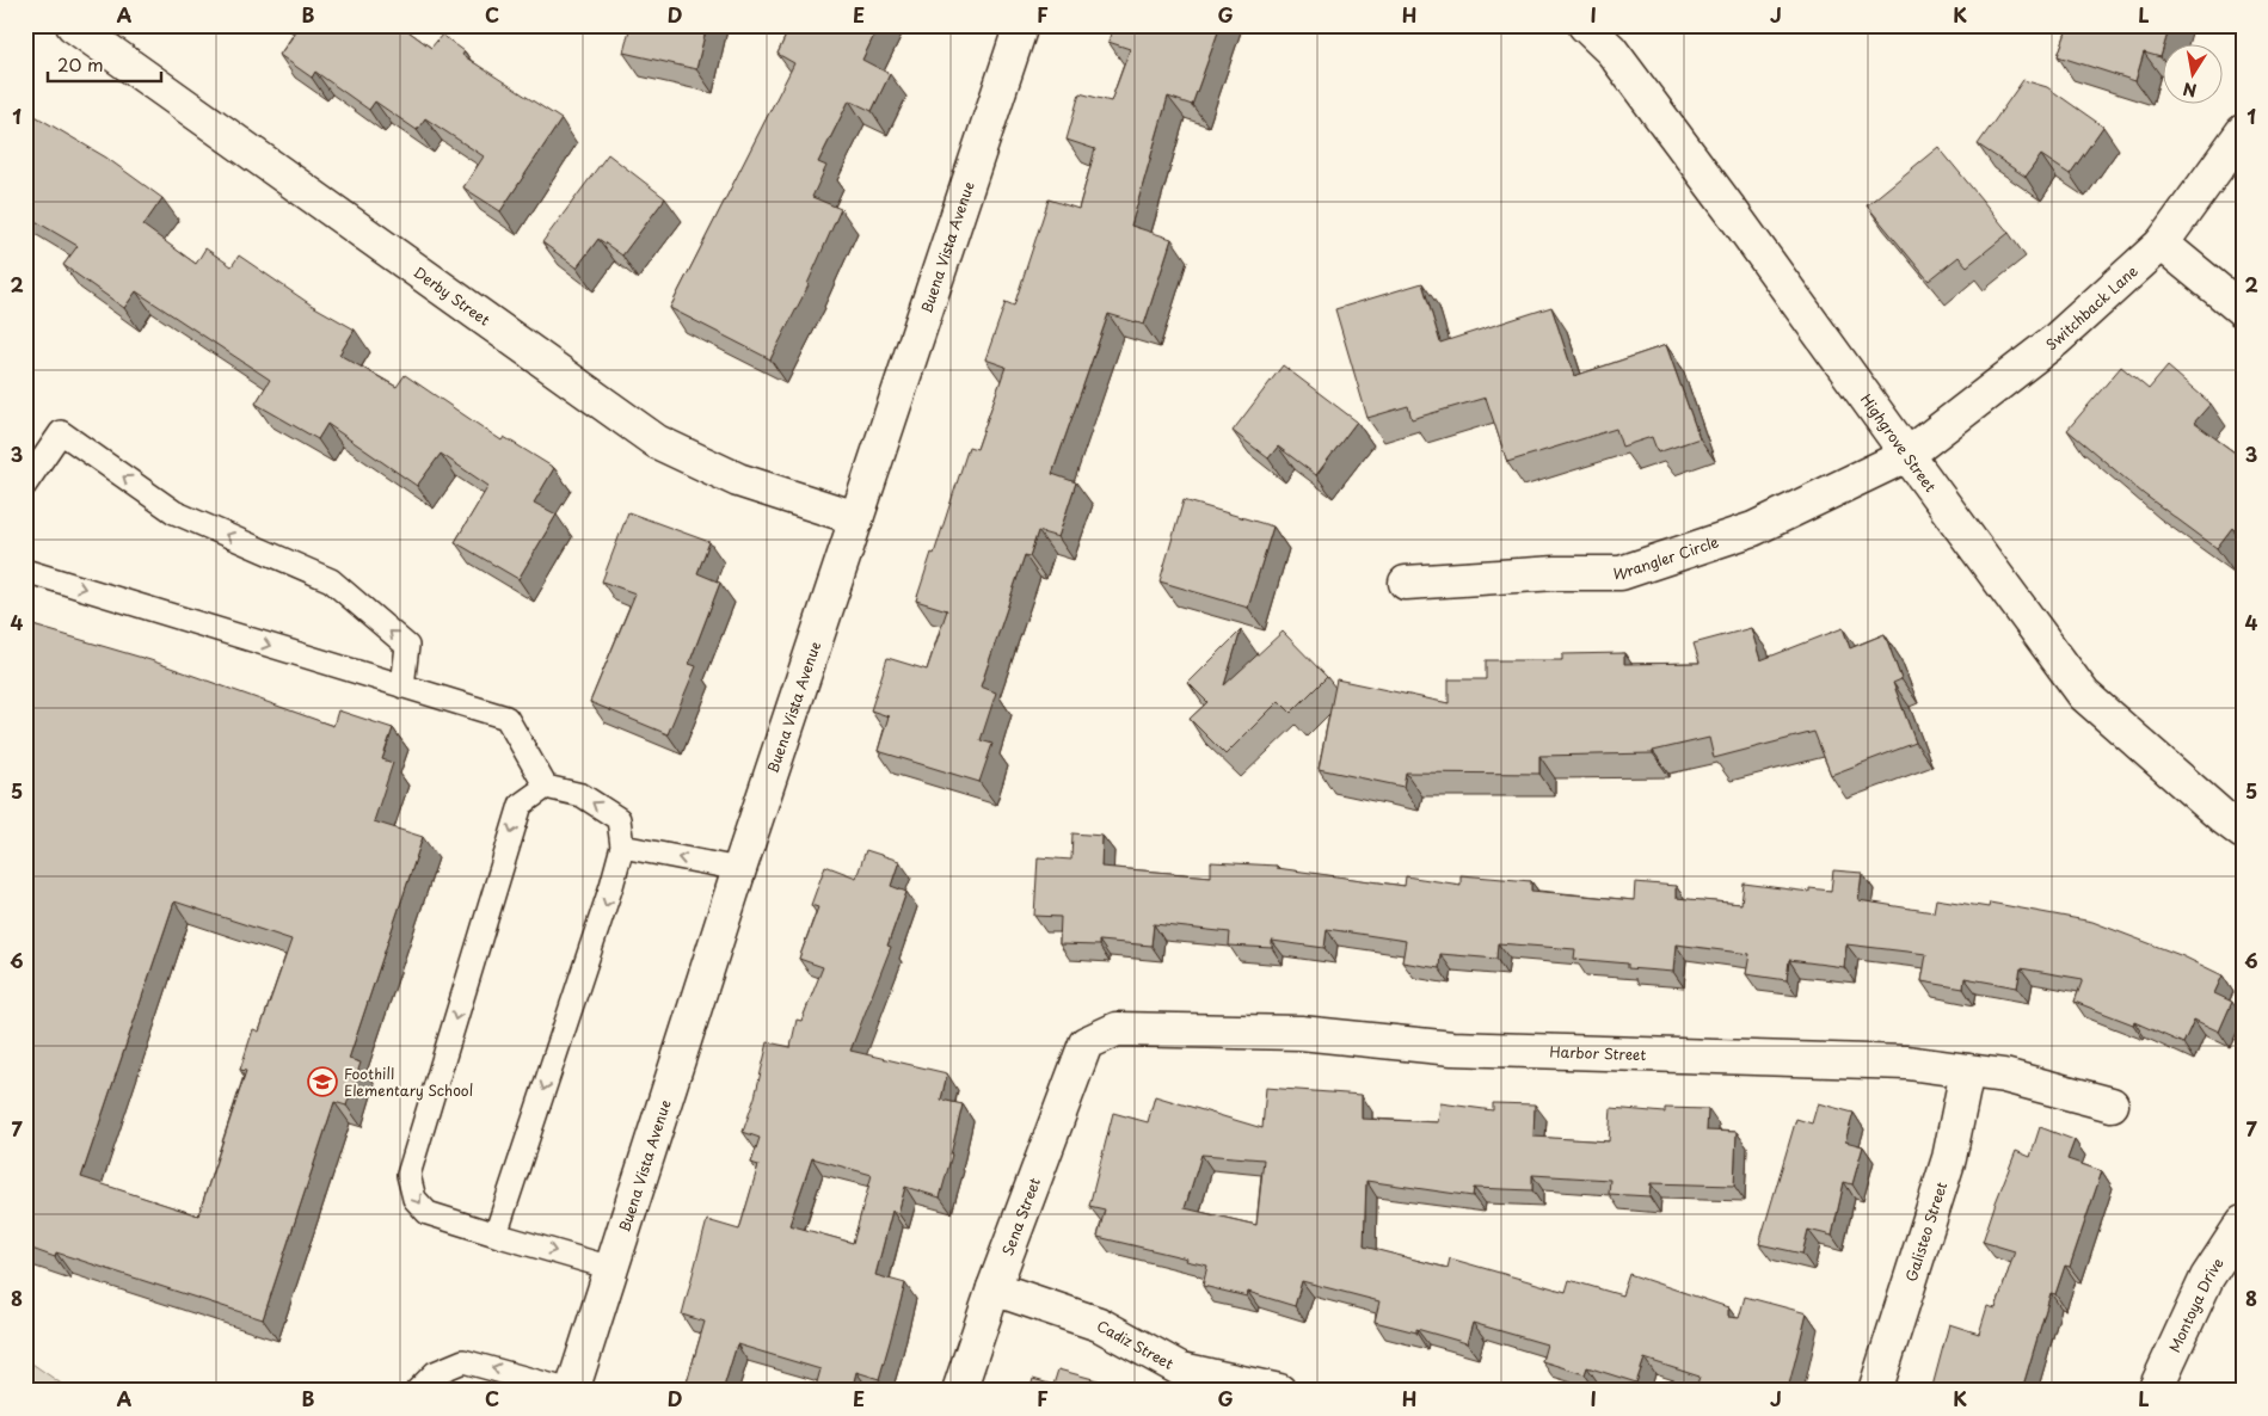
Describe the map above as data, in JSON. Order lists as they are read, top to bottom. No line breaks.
{"streets":{"street":["Buena Vista Avenue","Derby Street","Switchback Lane","Highgrove Street","Wrangler Circle","Harbor Street","Sena Street","Galisteo Street","Montoya Drive","Cadiz Street"]},"crossings":[["Buena Vista Avenue","Derby Street"],["Switchback Lane","Highgrove Street"],["Switchback Lane","Wrangler Circle"],["Highgrove Street","Wrangler Circle"],["Harbor Street","Sena Street"],["Harbor Street","Galisteo Street"],["Sena Street","Cadiz Street"]],"places":{"school or university":["Foothill Elementary School"]},"scale_bar":"20 m","north":"bottom","grid":{"columns":["A","B","C","D","E","F","G","H","I","J","K","L"],"rows":["1","2","3","4","5","6","7","8"]}}
